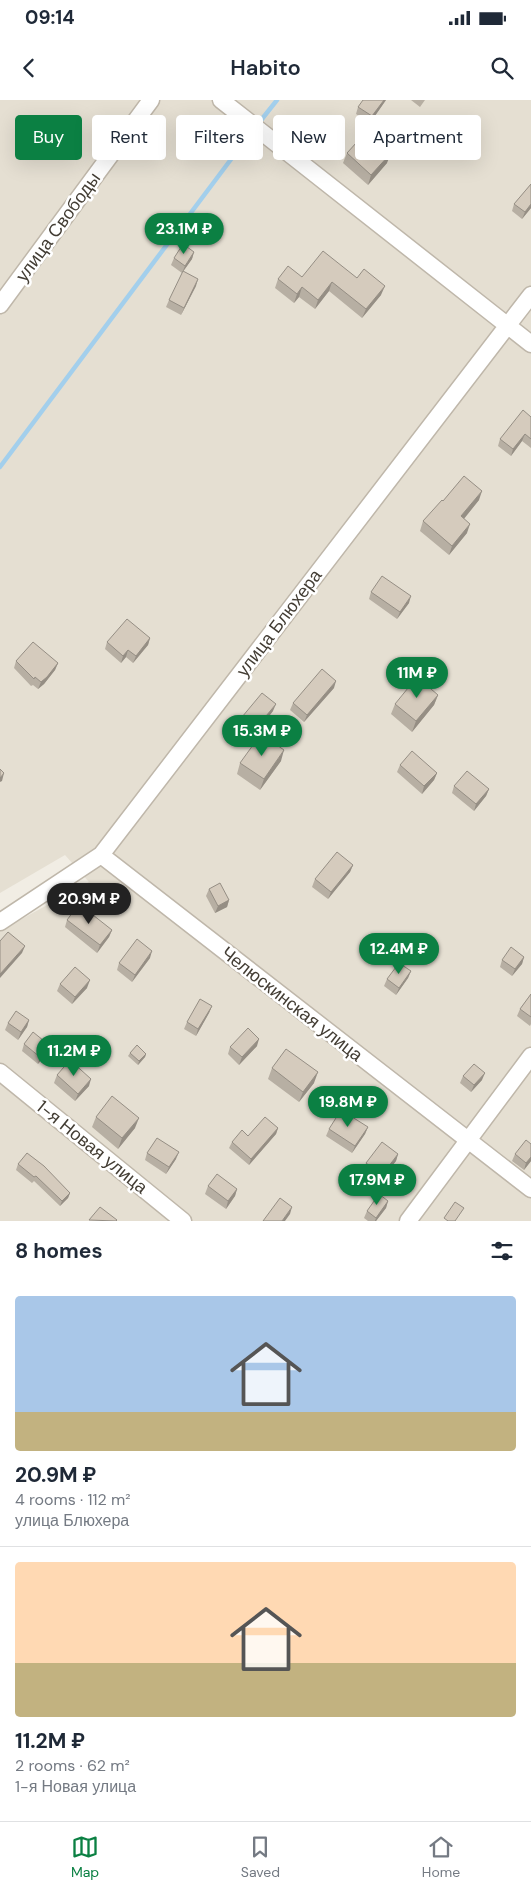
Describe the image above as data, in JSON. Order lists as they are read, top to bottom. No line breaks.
{"streets":{"street":["улица Свободы","улица Блюхера","Челюскинская улица","1-я Новая улица"]},"crossings":[["улица Блюхера","Челюскинская улица"]],"page":{"status":"09:14","header":"Habito","chip":["Buy","Rent","Filters","New","Apartment"],"price":["23.1M ₽","11M ₽","15.3M ₽","20.9M ₽","12.4M ₽","11.2M ₽","19.8M ₽","17.9M ₽"],"heading":"8 homes","list":[{"name":"20.9M ₽","note":"4 rooms · 112 m² · улица Блюхера"},{"name":"11.2M ₽","note":"2 rooms · 62 m² · 1-я Новая улица"}],"tabs":["Map","Saved","Home"]}}
